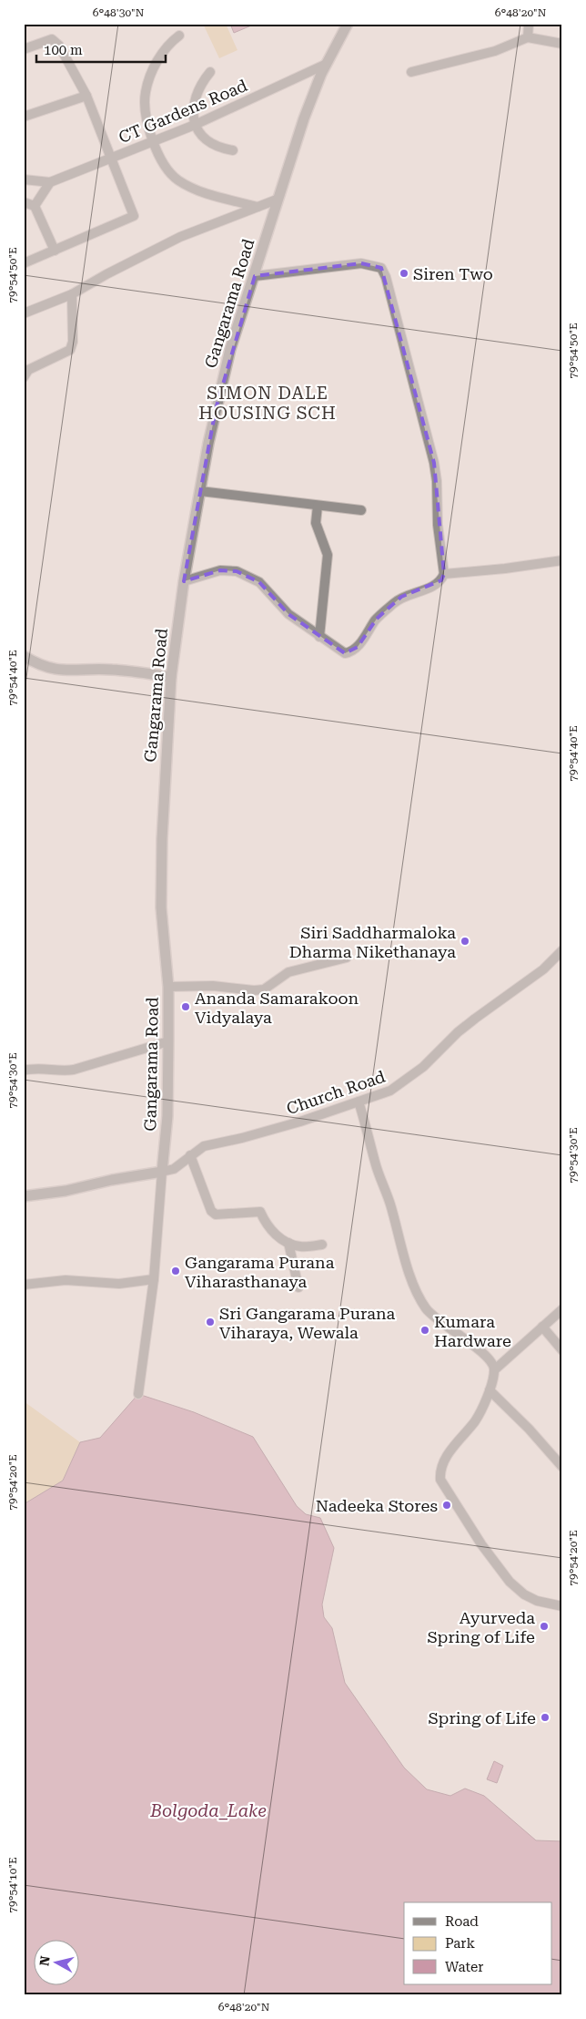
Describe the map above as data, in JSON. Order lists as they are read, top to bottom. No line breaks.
{"streets":{"street":["CT Gardens Road","Gangarama Road","Church Road"]},"crossings":[["CT Gardens Road","Gangarama Road"],["Gangarama Road","Church Road"]],"districts":["SIMON DALE HOUSING SCH"],"water":["Bolgoda_Lake"],"places":["Siren Two","Siri Saddharmaloka Dharma Nikethanaya","Ananda Samarakoon Vidyalaya","Gangarama Purana Viharasthanaya","Sri Gangarama Purana Viharaya, Wewala","Kumara Hardware","Nadeeka Stores","Ayurveda Spring of Life","Spring of Life"],"legend":["Road","Park","Water"],"scale_bar":"100 m","north":"left","coordinates":["6°48'30\"N","6°48'20\"N","79°54'50\"E","79°54'40\"E","79°54'30\"E","79°54'20\"E","79°54'10\"E"]}
